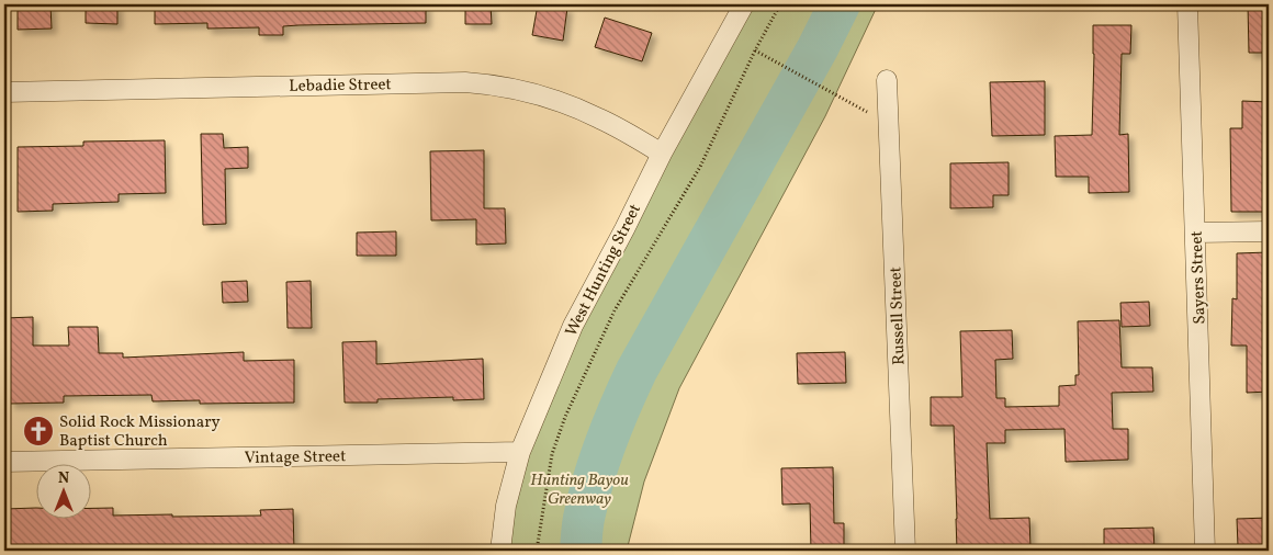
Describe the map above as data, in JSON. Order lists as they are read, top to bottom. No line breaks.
{"streets":{"street":["Lebadie Street","West Hunting Street","Sayers Street","Russell Street","Vintage Street"]},"crossings":[["Lebadie Street","West Hunting Street"],["West Hunting Street","Vintage Street"]],"parks":["Hunting Bayou Greenway"],"places":{"church":["Solid Rock Missionary Baptist Church"]},"north":"top"}
